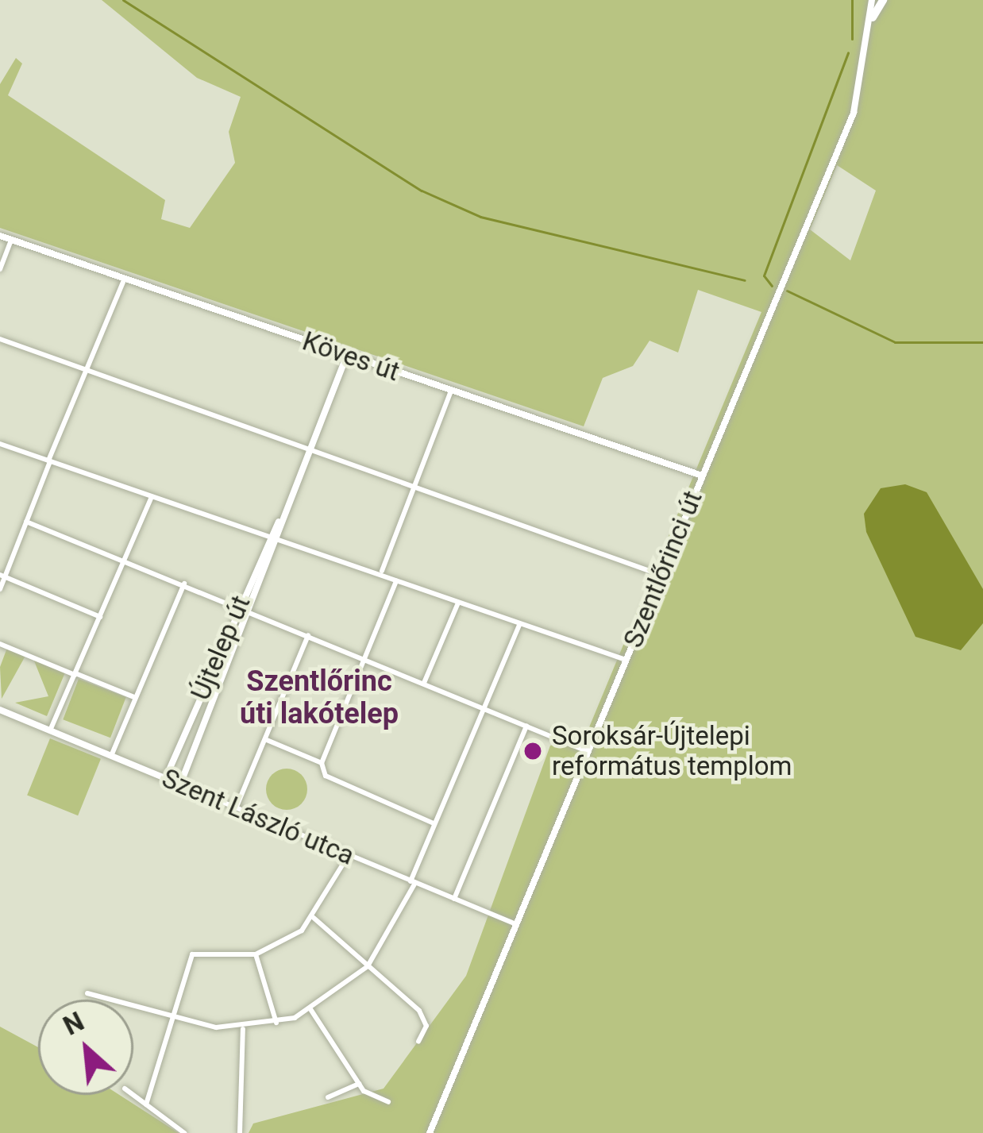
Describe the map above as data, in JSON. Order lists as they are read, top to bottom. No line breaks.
{"streets":{"street":["Köves út","Szentlőrinci út","Újtelep út","Szent László utca"]},"crossings":[["Köves út","Szentlőrinci út"],["Köves út","Újtelep út"],["Szentlőrinci út","Szent László utca"],["Újtelep út","Szent László utca"]],"districts":["Szentlőrinc úti lakótelep"],"places":["Soroksár-Újtelepi református templom"],"north":"top left"}
